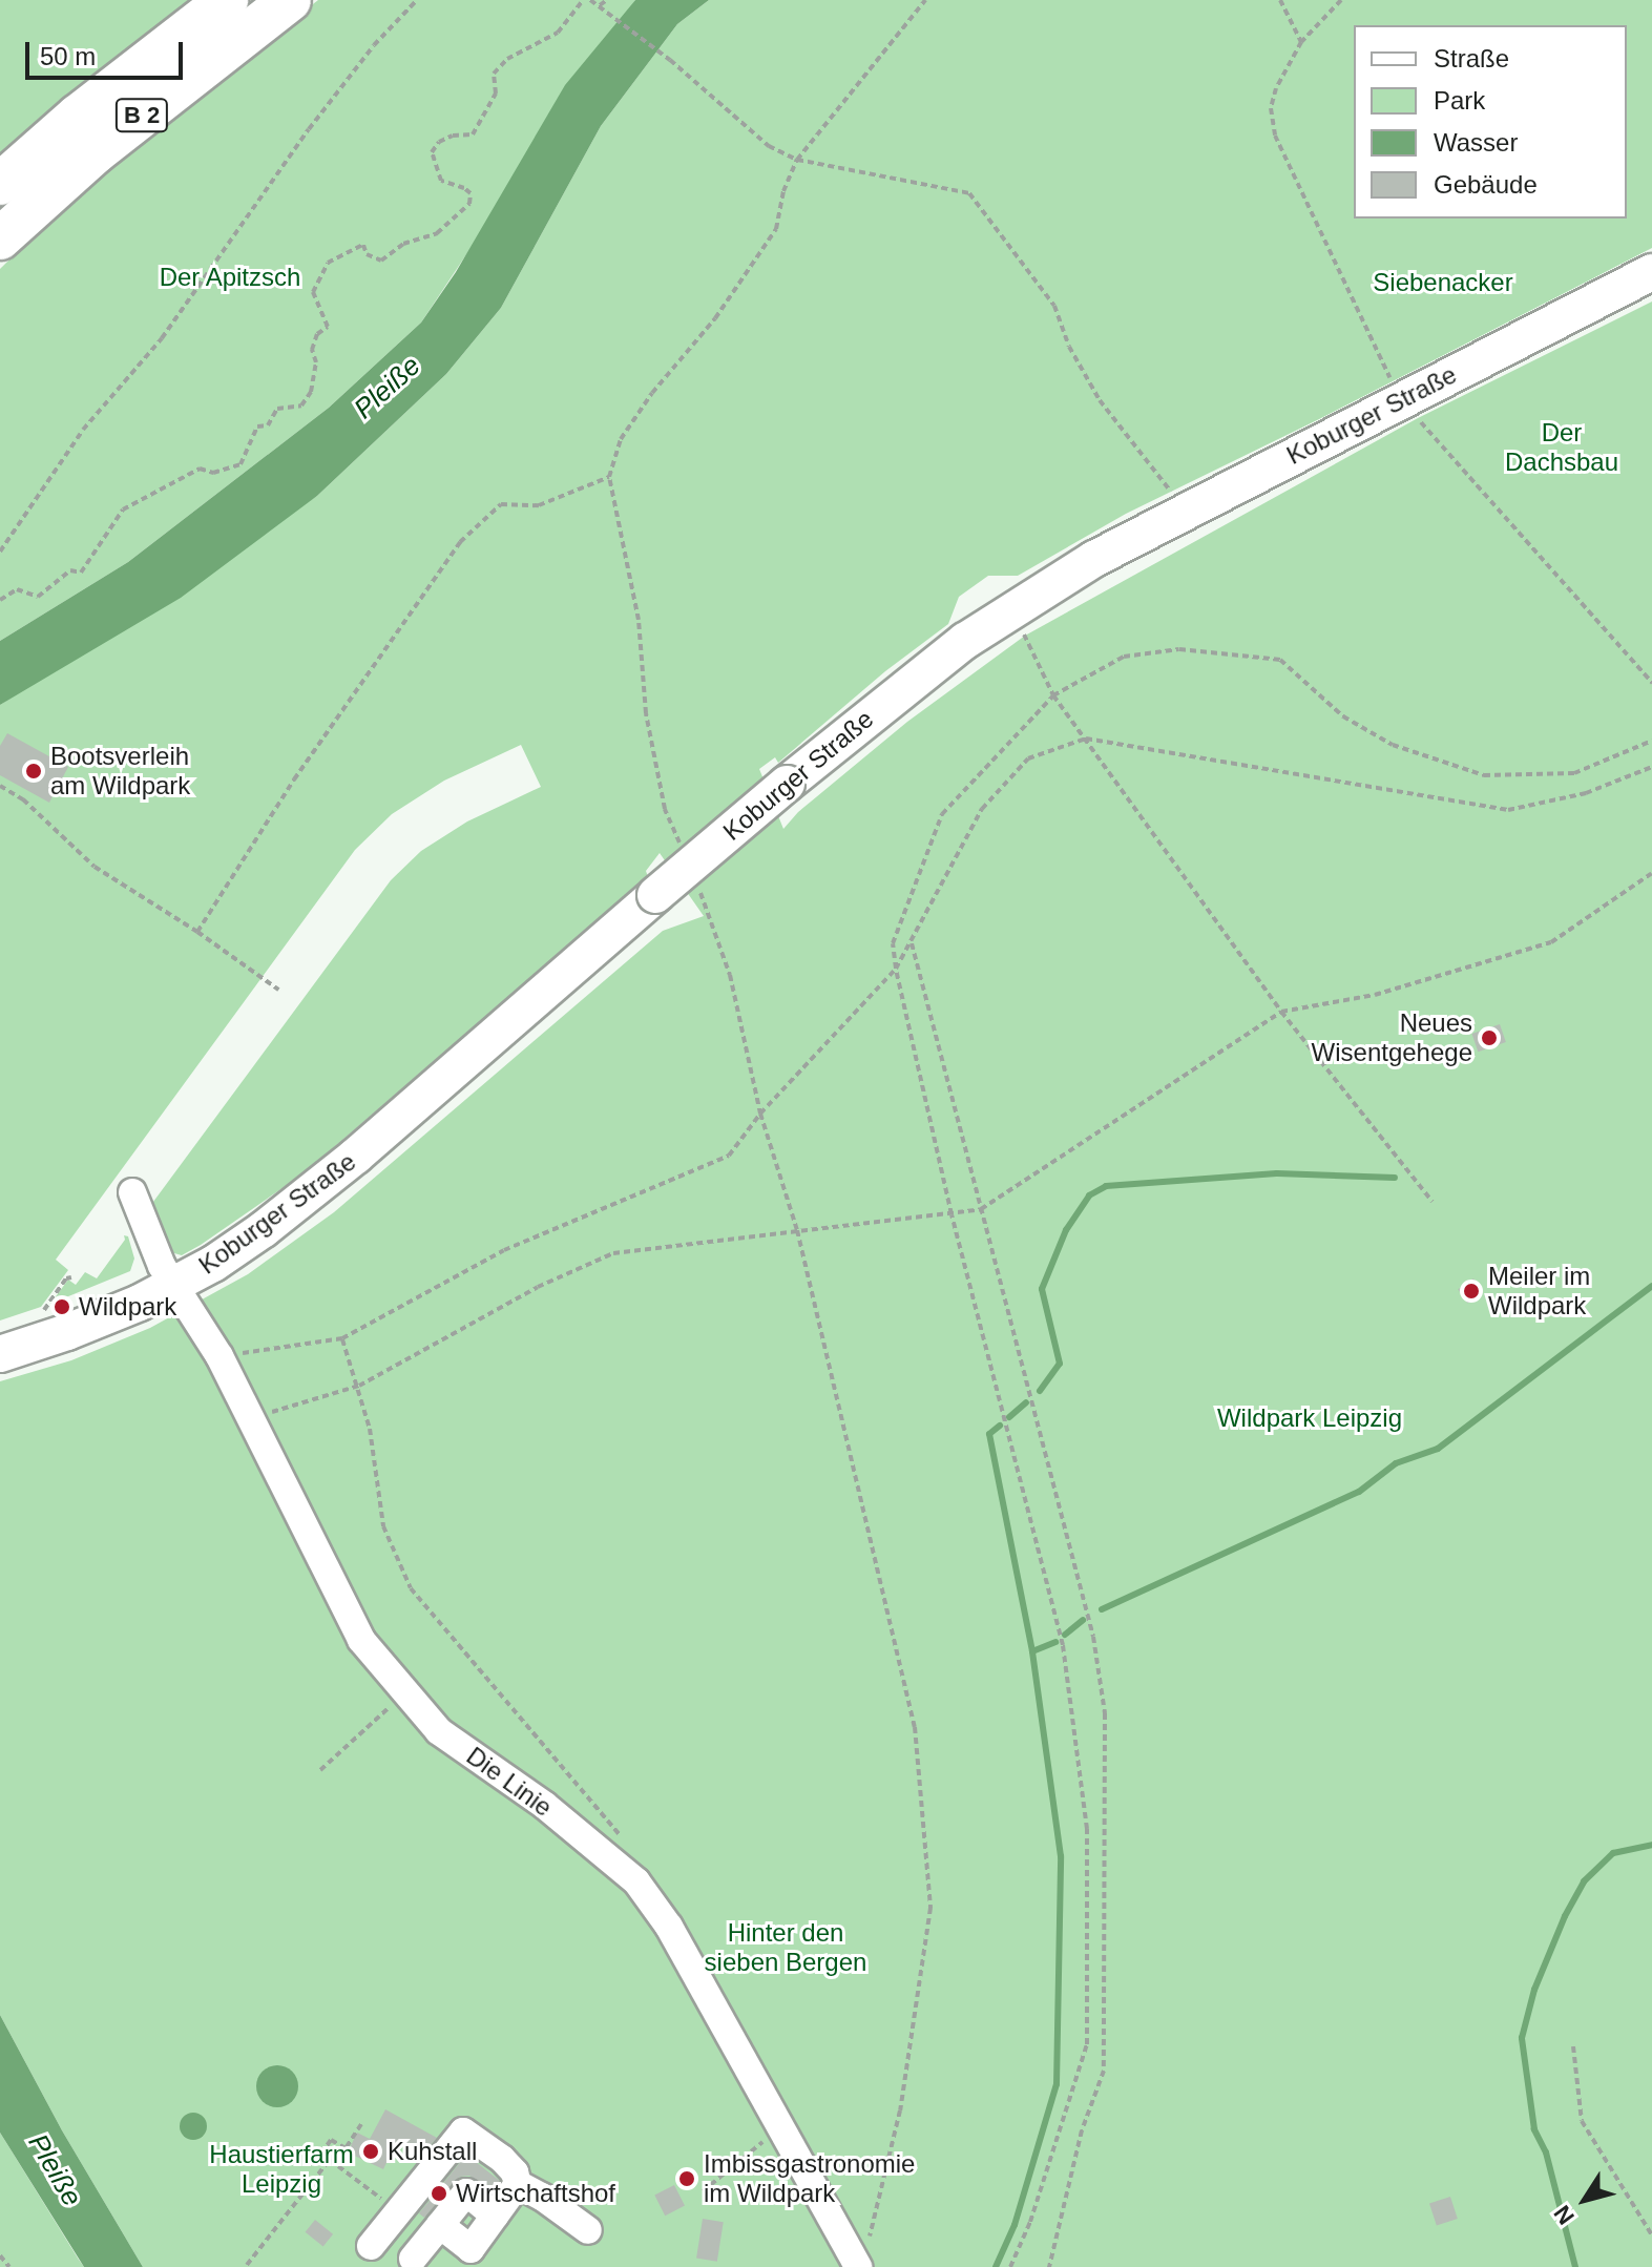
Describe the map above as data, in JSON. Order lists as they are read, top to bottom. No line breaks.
{"streets":{"highway":["B 2"],"main road":["Koburger Straße"],"lane":["Die Linie"]},"crossings":[["Koburger Straße","Die Linie"]],"water":["Pleiße"],"parks":["Der Apitzsch","Siebenacker","Der Dachsbau","Wildpark Leipzig","Hinter den sieben Bergen","Haustierfarm Leipzig"],"places":["Bootsverleih am Wildpark","Neues Wisentgehege","Meiler im Wildpark","Wildpark","Kuhstall","Imbissgastronomie im Wildpark","Wirtschaftshof"],"legend":["Straße","Park","Wasser","Gebäude"],"scale_bar":"50 m","north":"bottom left"}
